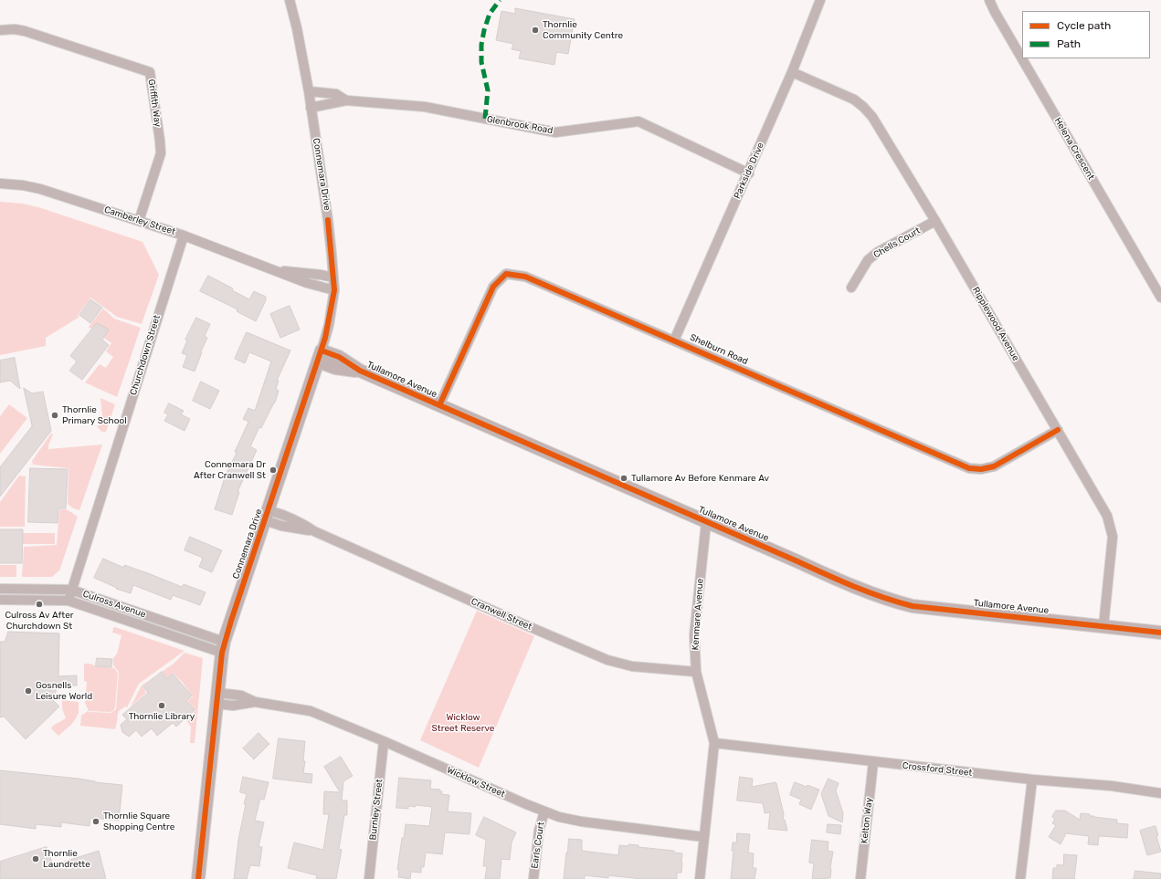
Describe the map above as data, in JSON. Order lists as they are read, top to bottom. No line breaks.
{"streets":{"street":["Griffith Way","Glenbrook Road","Helena Crescent","Parkside Drive","Connemara Drive","Camberley Street","Chells Court","Ripplewood Avenue","Shelburn Road","Churchdown Street","Tullamore Avenue","Culross Avenue","Cranwell Street","Kenmare Avenue","Crossford Street","Wicklow Street","Burnley Street","Kelton Way","Earls Court"]},"crossings":[["Griffith Way","Camberley Street"],["Glenbrook Road","Parkside Drive"],["Glenbrook Road","Connemara Drive"],["Parkside Drive","Ripplewood Avenue"],["Parkside Drive","Shelburn Road"],["Connemara Drive","Camberley Street"],["Connemara Drive","Tullamore Avenue"],["Connemara Drive","Culross Avenue"],["Connemara Drive","Cranwell Street"],["Connemara Drive","Wicklow Street"],["Camberley Street","Churchdown Street"],["Chells Court","Ripplewood Avenue"],["Ripplewood Avenue","Shelburn Road"],["Ripplewood Avenue","Tullamore Avenue"],["Shelburn Road","Tullamore Avenue"],["Churchdown Street","Culross Avenue"],["Tullamore Avenue","Kenmare Avenue"],["Cranwell Street","Kenmare Avenue"],["Kenmare Avenue","Crossford Street"],["Kenmare Avenue","Wicklow Street"],["Crossford Street","Kelton Way"],["Wicklow Street","Burnley Street"],["Wicklow Street","Earls Court"]],"parks":["Wicklow Street Reserve"],"places":["Thornlie Community Centre","Thornlie Primary School","Connemara Dr After Cranwell St","Tullamore Av Before Kenmare Av","Culross Av After Churchdown St","Gosnells Leisure World","Thornlie Library","Thornlie Square Shopping Centre","Thornlie Laundrette"],"legend":["Cycle path","Path"]}
